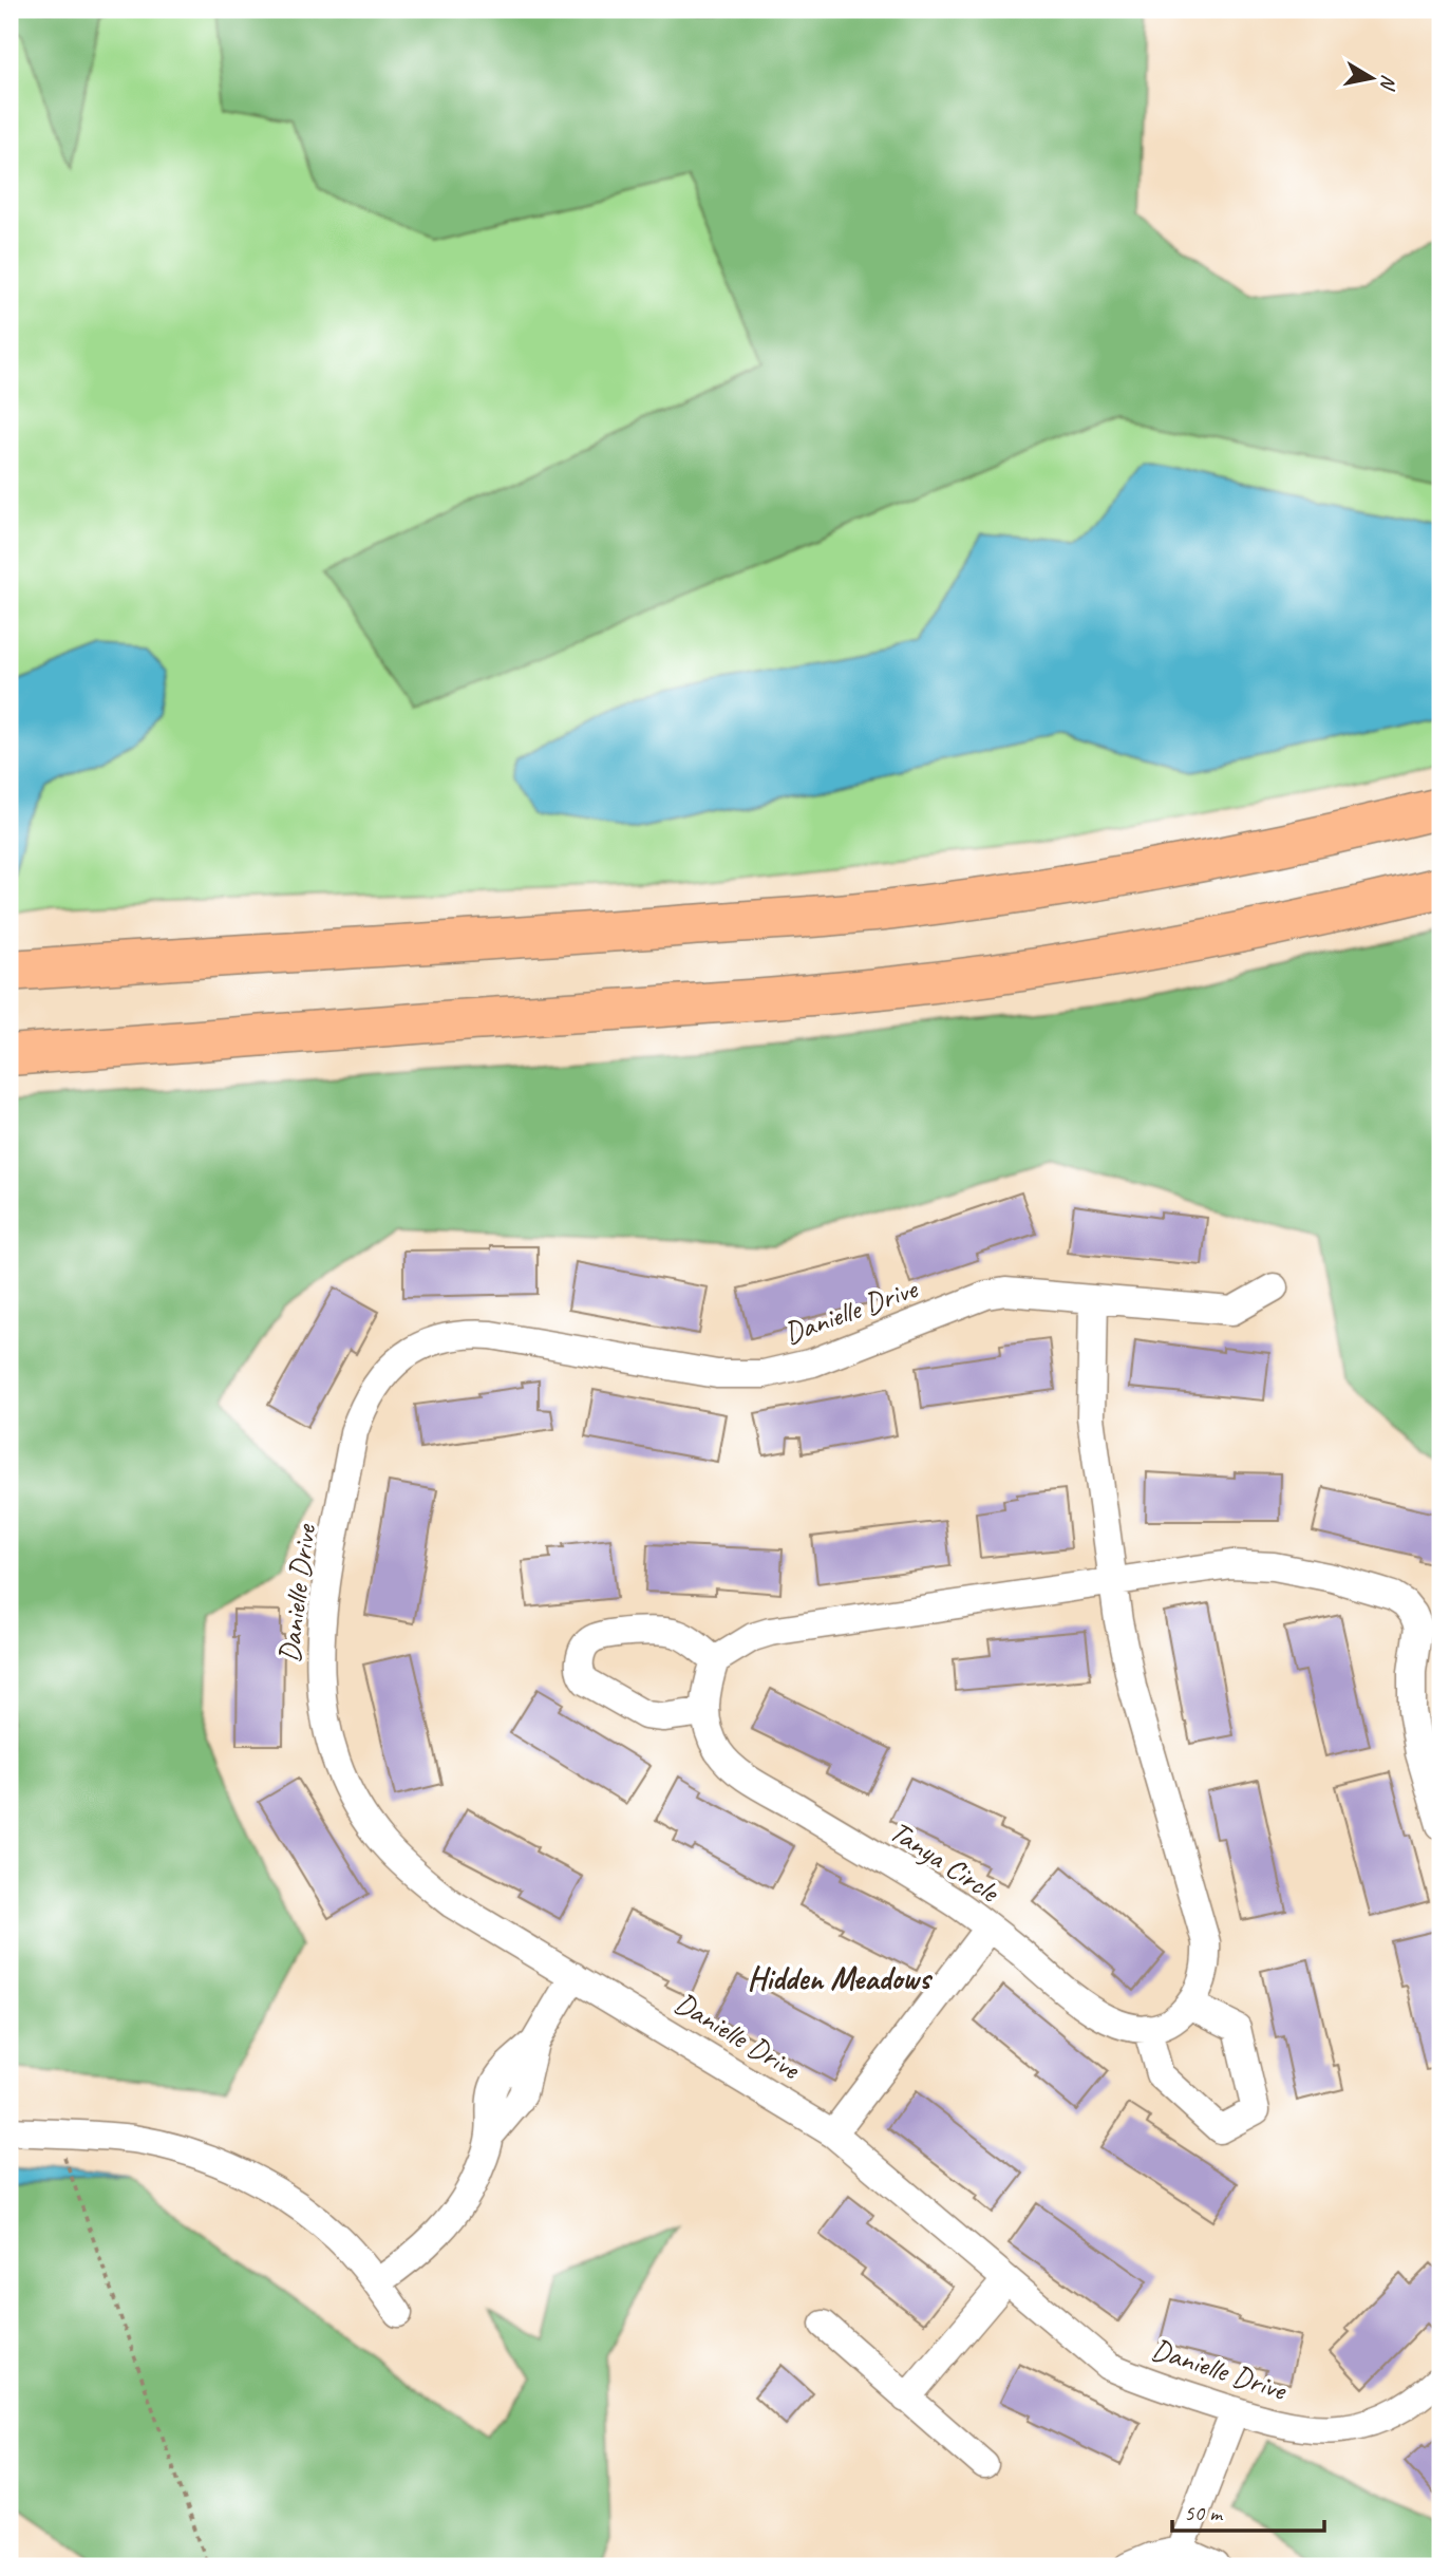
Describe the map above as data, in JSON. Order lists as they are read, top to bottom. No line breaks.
{"streets":{"street":["Danielle Drive","Tanya Circle"]},"districts":["Hidden Meadows"],"scale_bar":"50 m","north":"right"}
